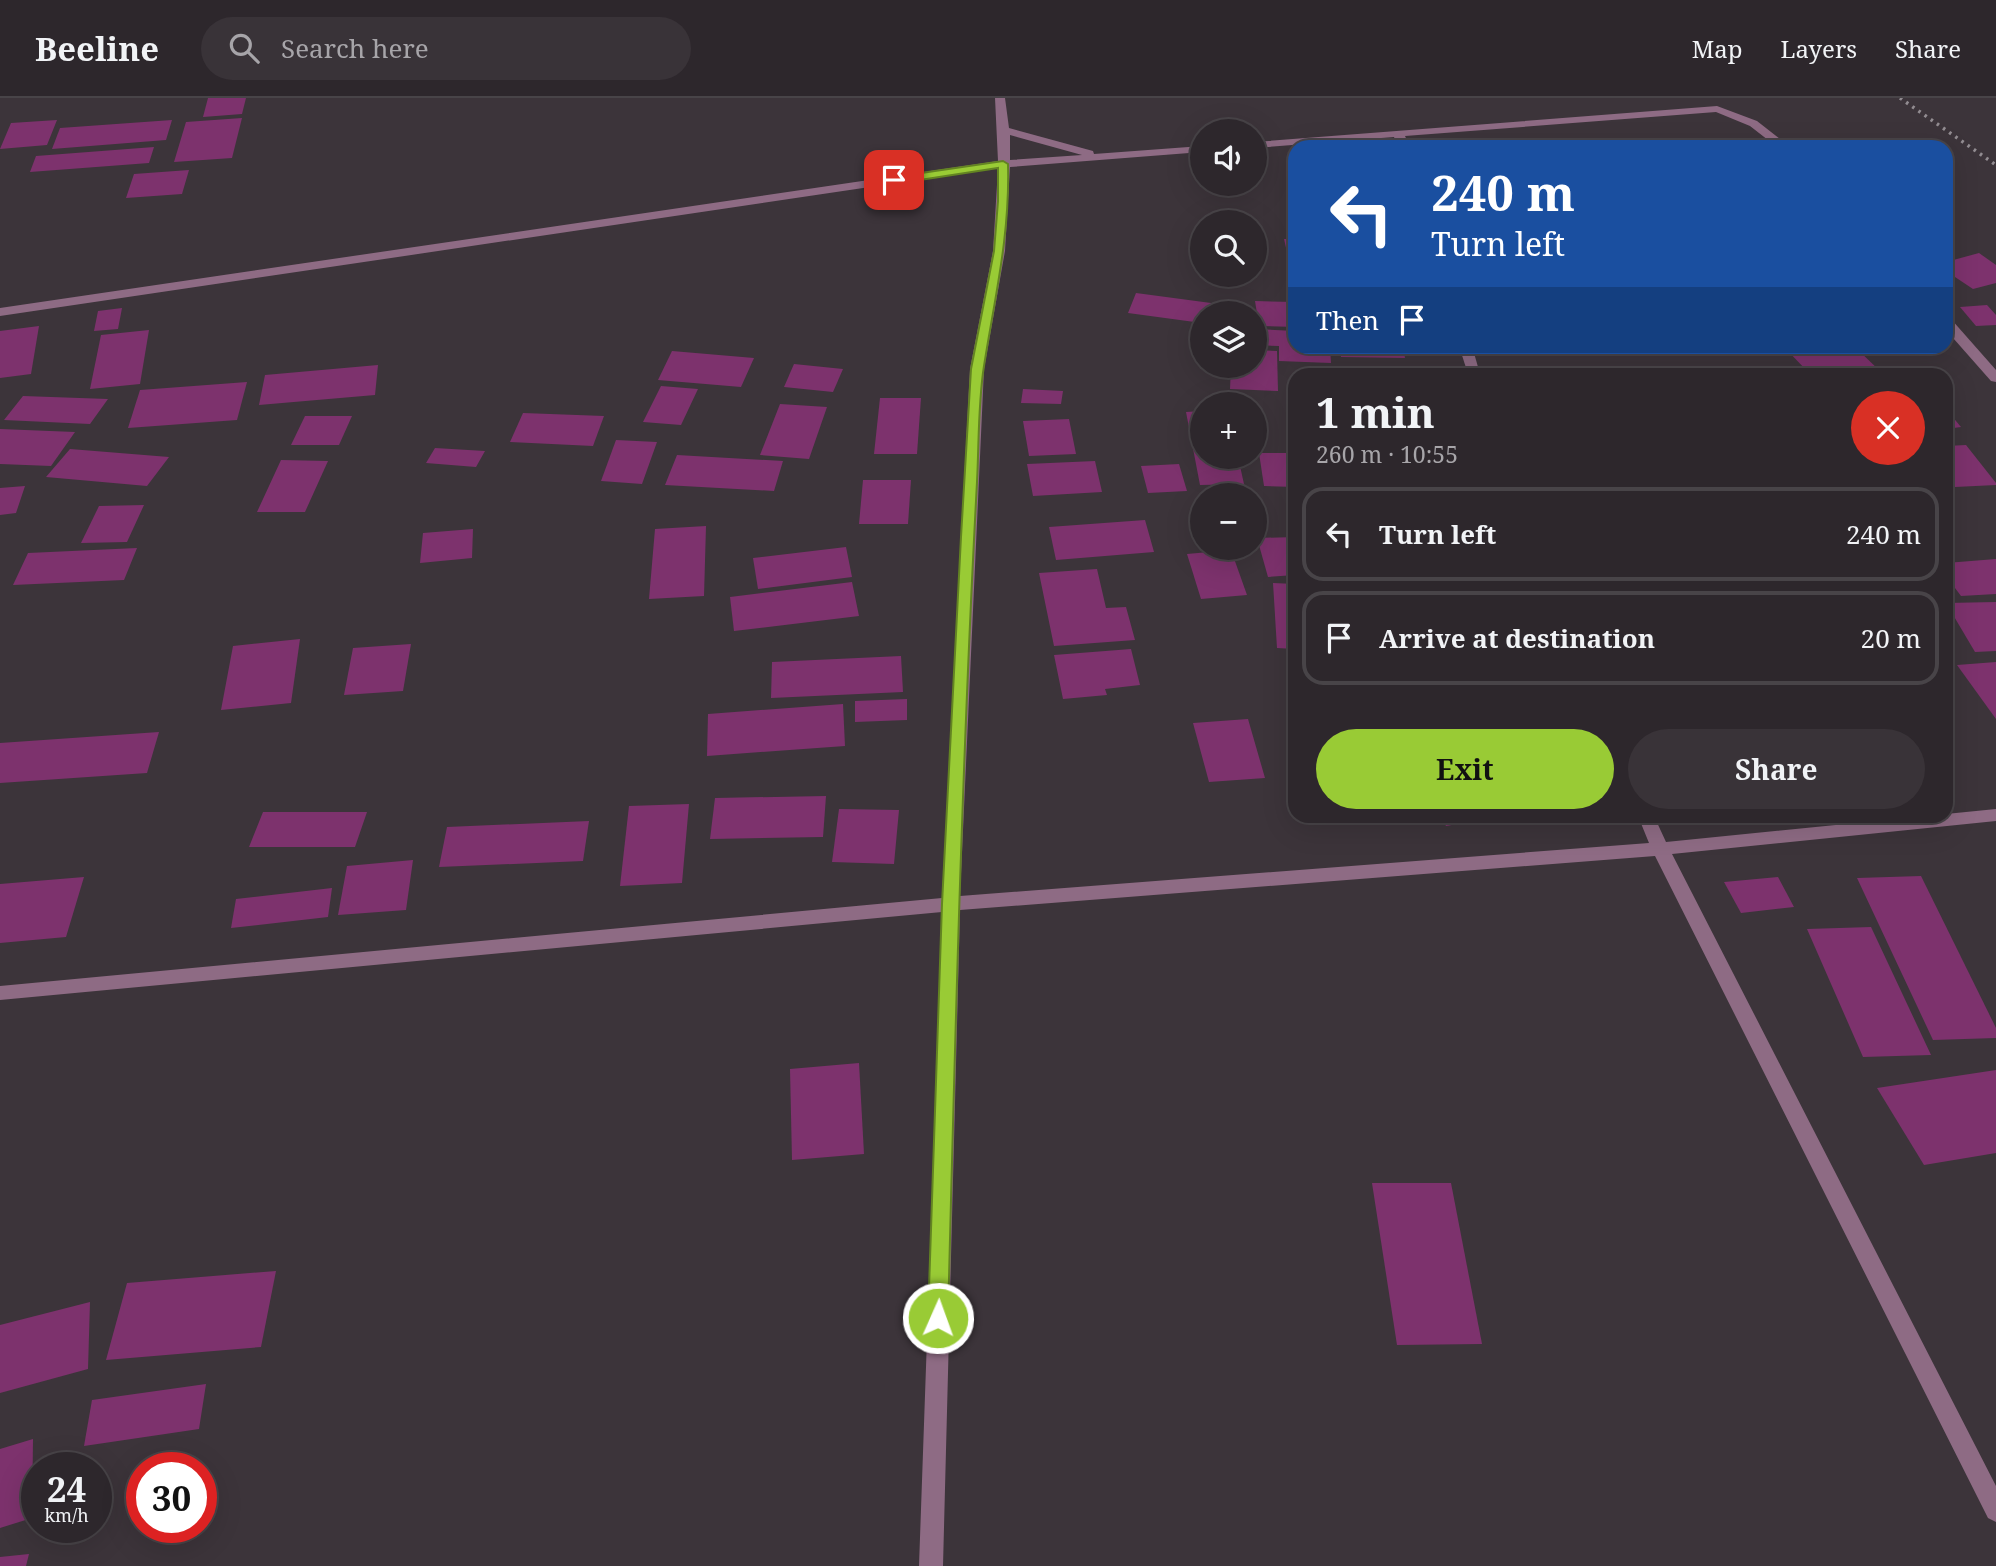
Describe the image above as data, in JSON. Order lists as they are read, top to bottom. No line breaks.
{"page":{"header":"Beeline","search":"Search here","nav":["Map","Layers","Share"],"map_buttons":["+","−"],"turn":["240 m","Turn left"],"then":"Then","heading":["1 min","260 m · 10:55"],"list":[{"name":"Turn left","value":"240 m"},{"name":"Arrive at destination","value":"20 m"}],"buttons":["Exit","Share"],"speed":"24 km/h","limit":"30"}}
